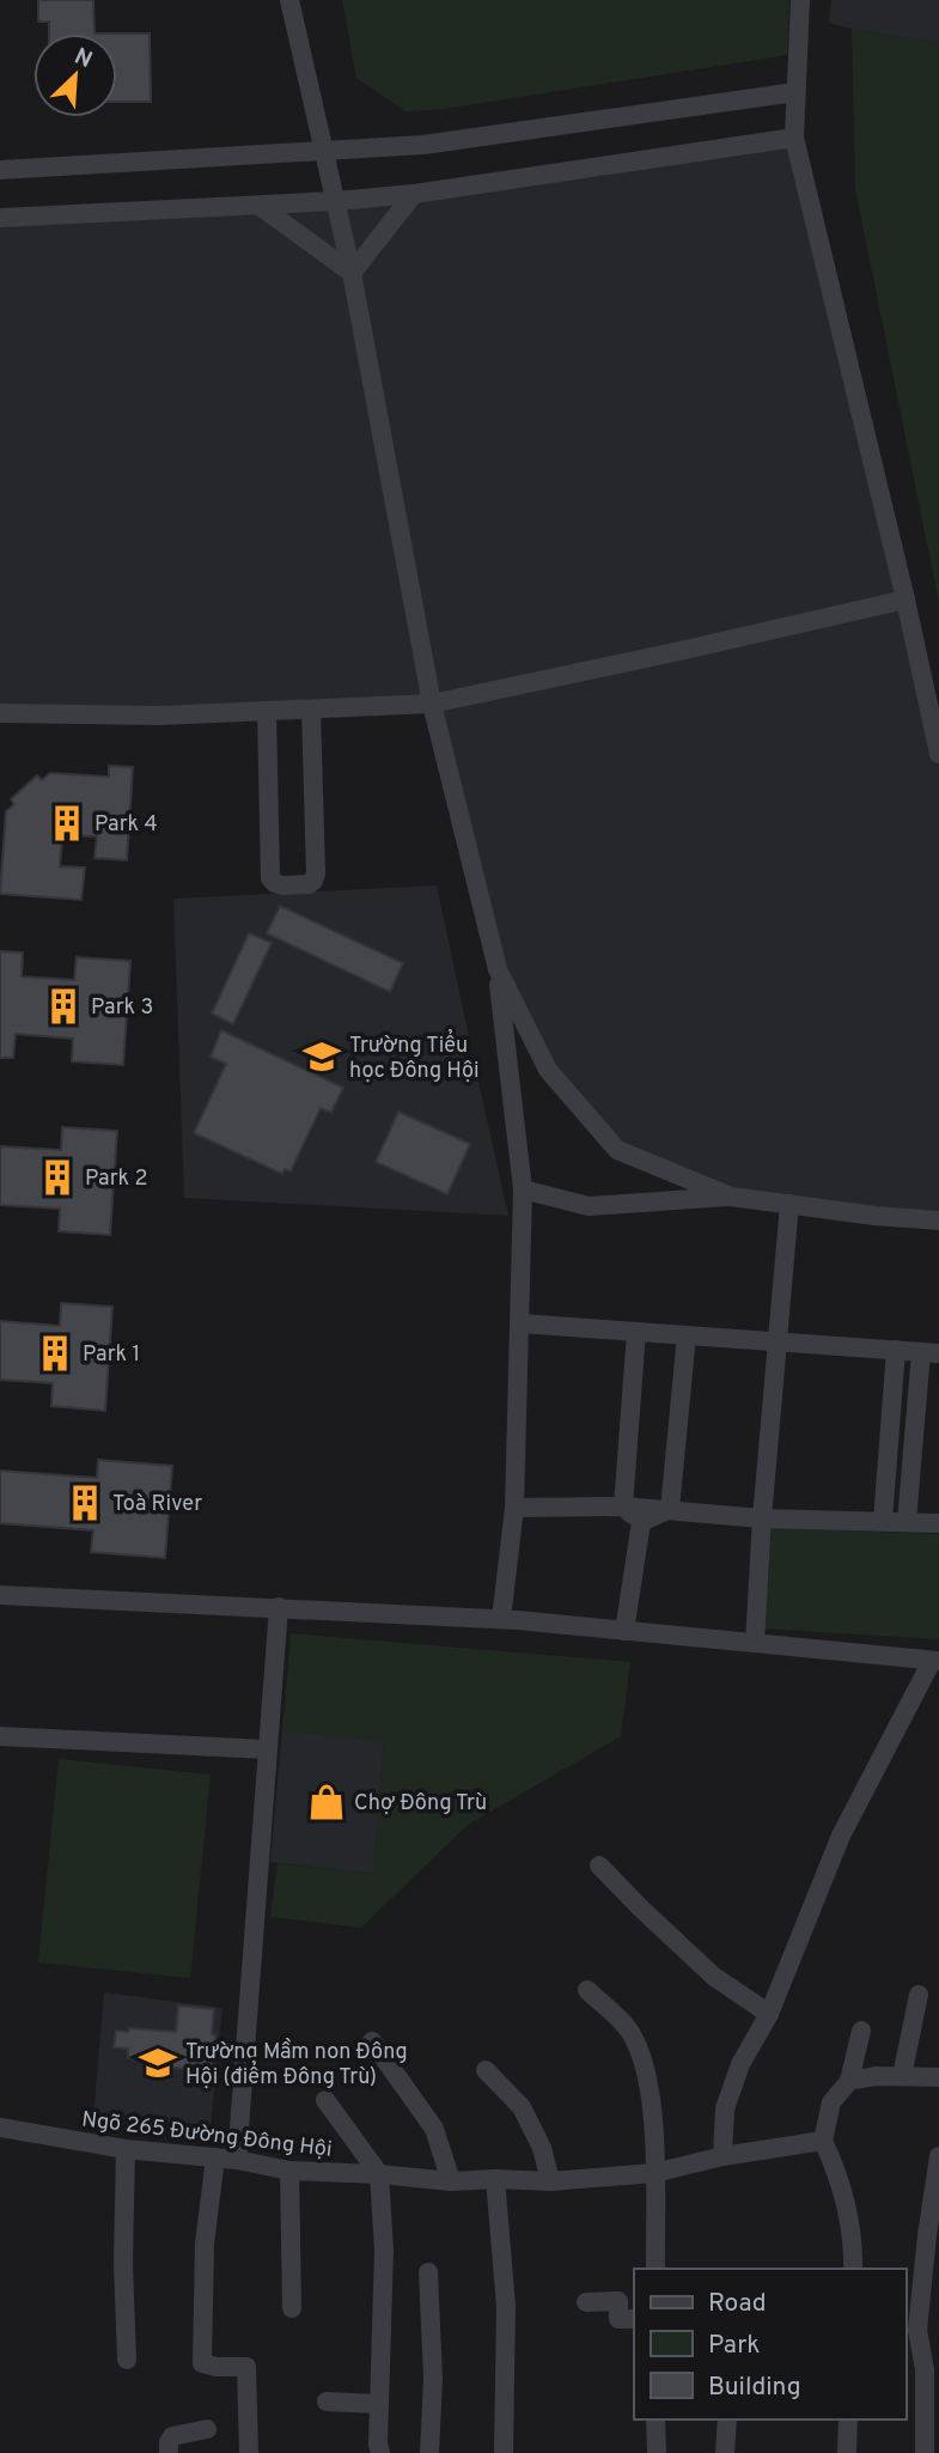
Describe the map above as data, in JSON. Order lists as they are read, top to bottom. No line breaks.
{"streets":{"street":["Ngõ 265 Đường Đông Hội"]},"places":{"building":["Park 4","Park 3","Park 2","Park 1","Toà River"],"school or university":["Trường Tiểu học Đông Hội","Trường Mầm non Đông Hội (điểm Đông Trù)"],"shop":["Chợ Đông Trù"]},"legend":["Road","Park","Building"],"north":"top right"}
